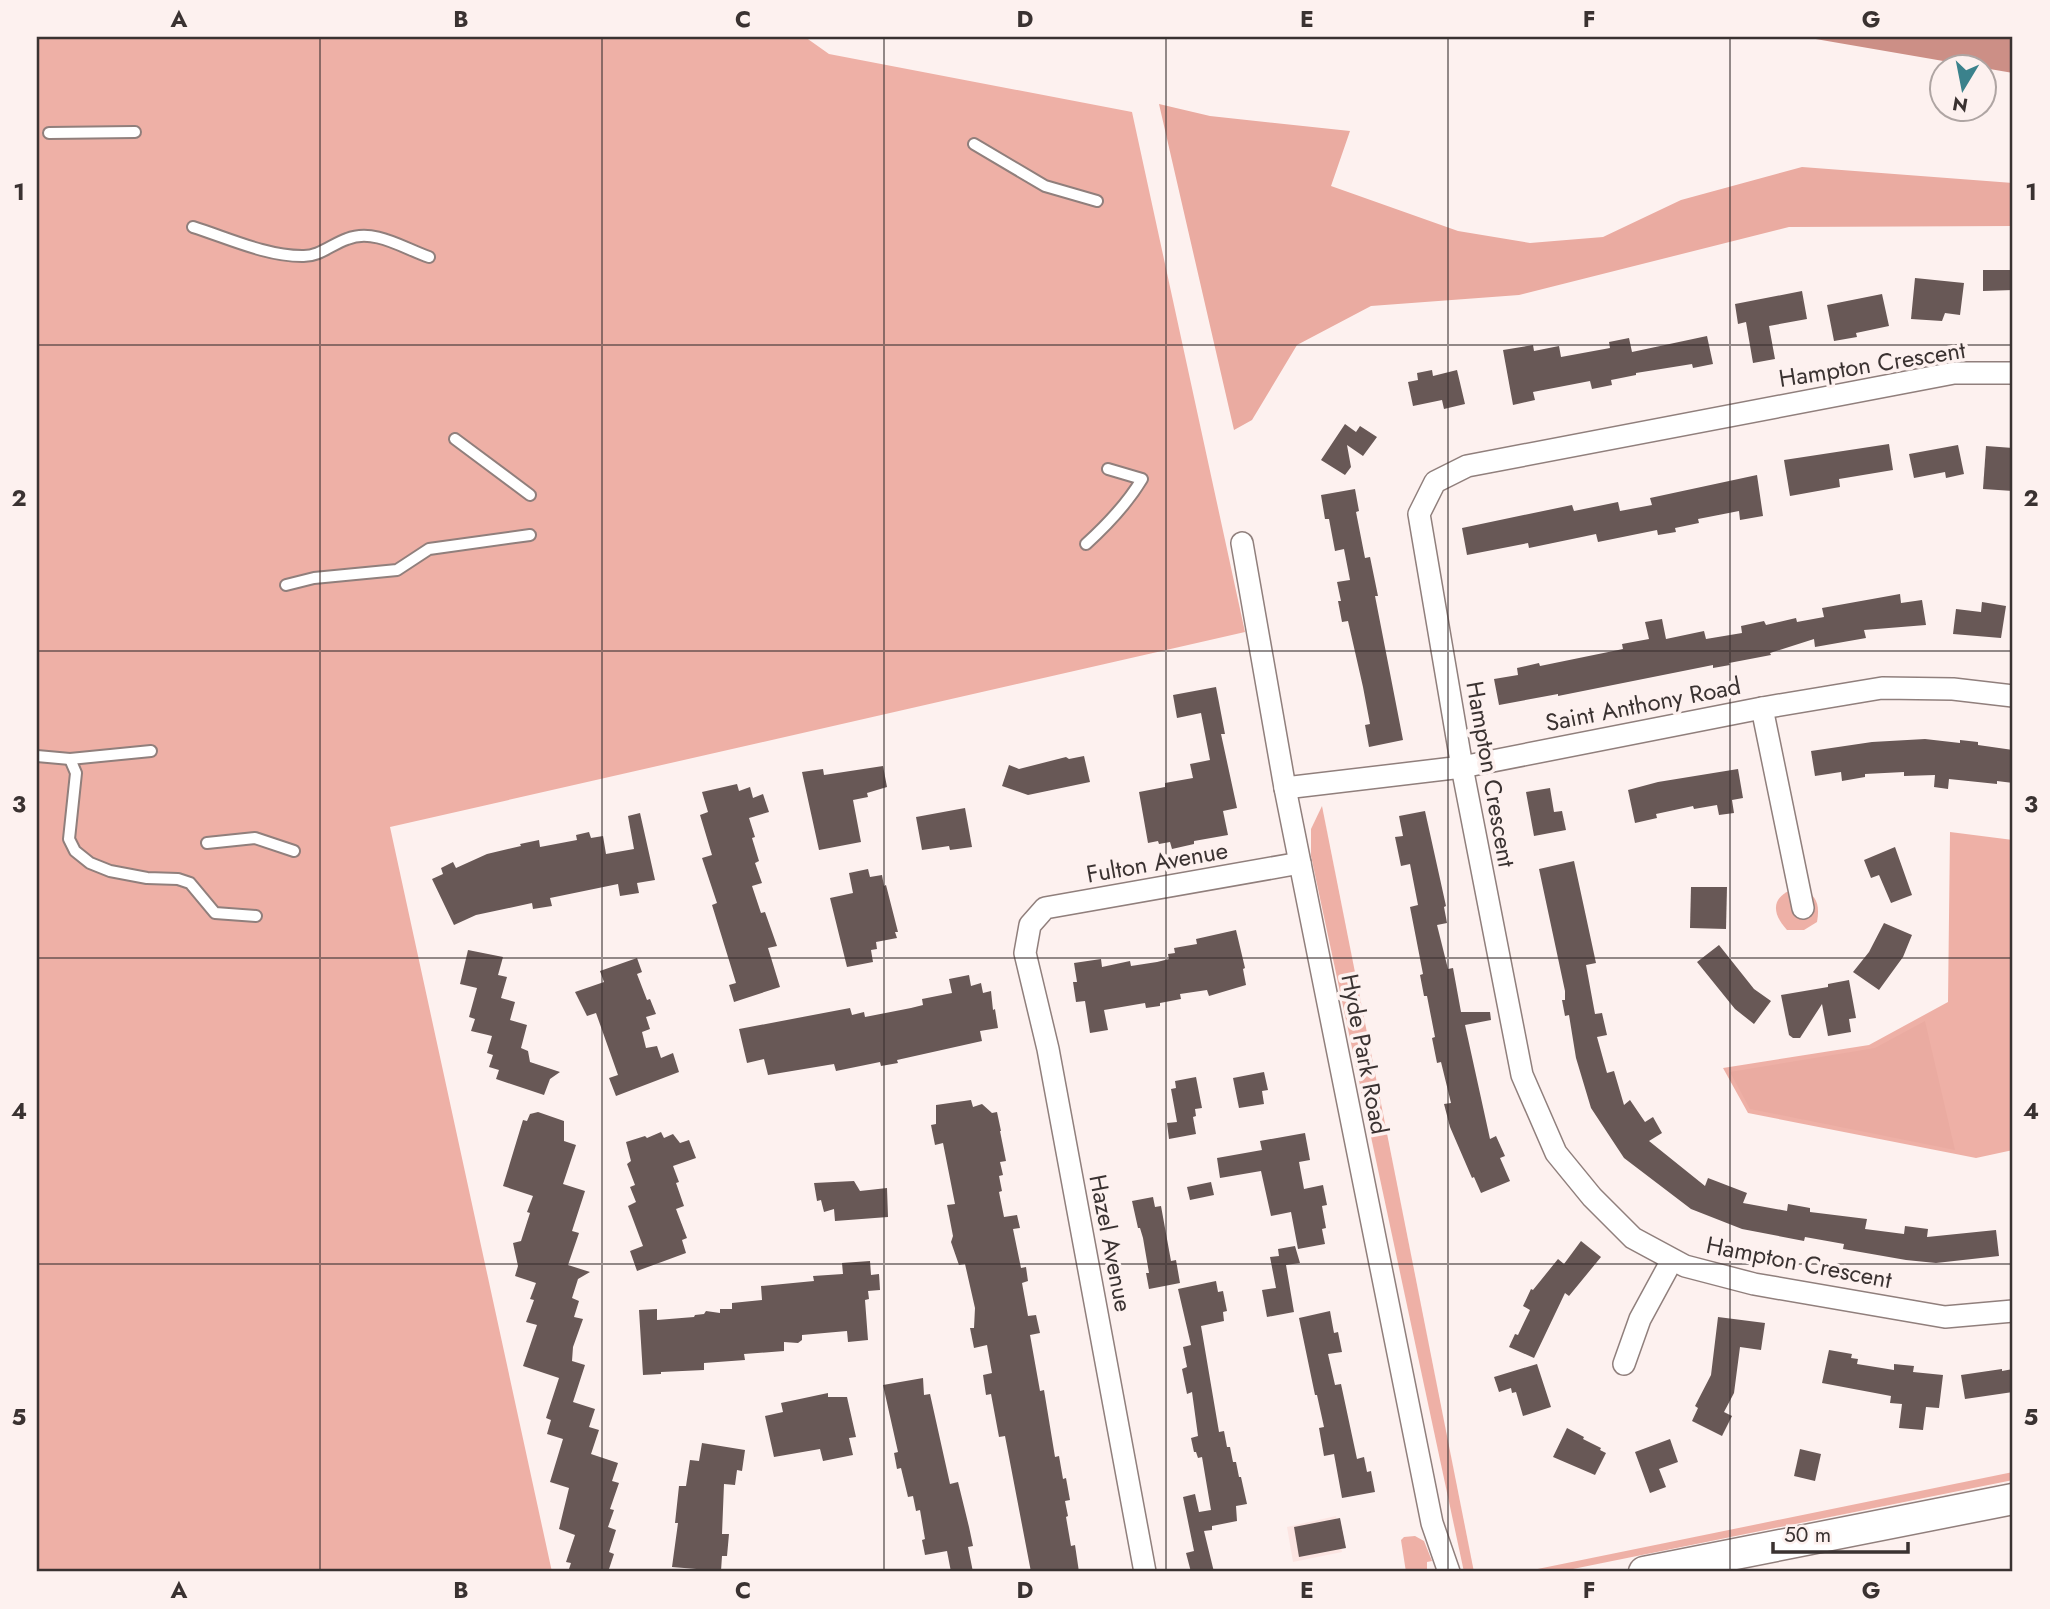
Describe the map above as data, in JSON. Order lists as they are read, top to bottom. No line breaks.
{"streets":{"street":["Hampton Crescent","Saint Anthony Road","Fulton Avenue","Hyde Park Road","Hazel Avenue"]},"crossings":[["Hampton Crescent","Saint Anthony Road"],["Saint Anthony Road","Hyde Park Road"],["Fulton Avenue","Hyde Park Road"],["Fulton Avenue","Hazel Avenue"]],"scale_bar":"50 m","north":"bottom","grid":{"columns":["A","B","C","D","E","F","G"],"rows":["1","2","3","4","5"]}}
